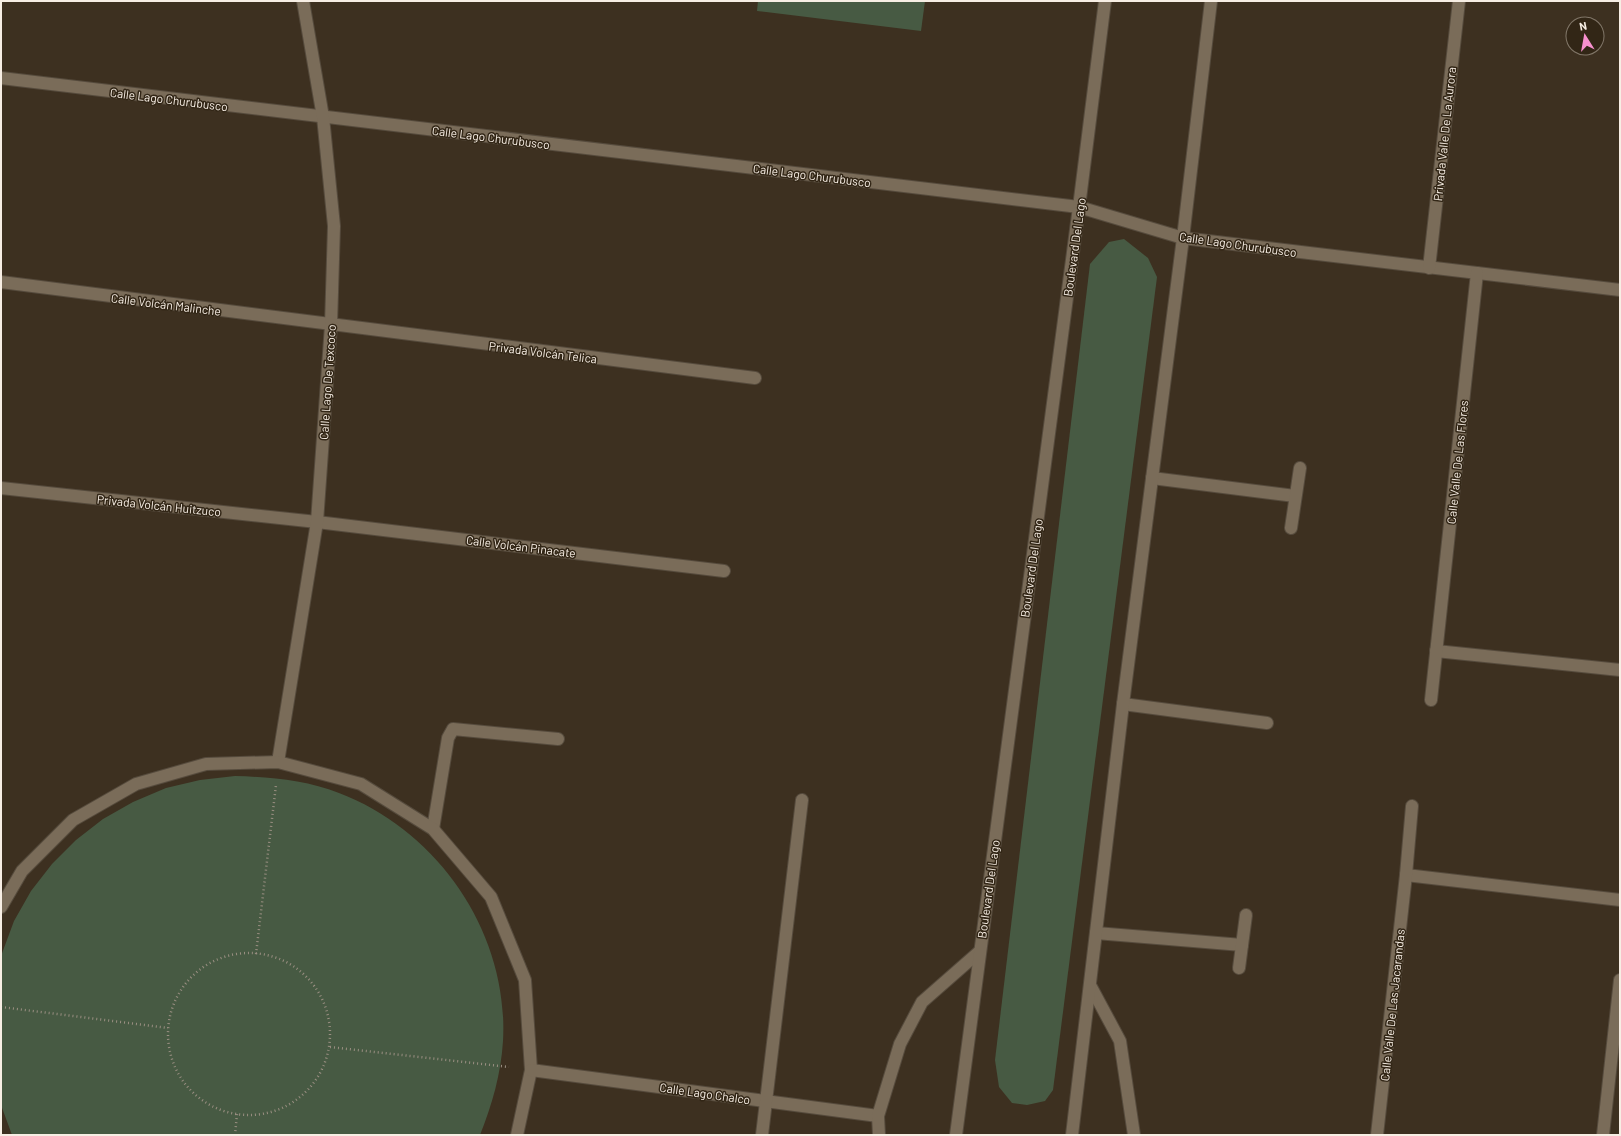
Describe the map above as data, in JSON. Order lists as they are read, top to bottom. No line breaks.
{"streets":{"street":["Calle Lago Churubusco","Privada Valle De La Aurora","Boulevard Del Lago","Calle Volcán Malinche","Privada Volcán Telica","Calle Lago De Texcoco","Calle Valle De Las Flores","Privada Volcán Huitzuco","Calle Volcán Pinacate","Calle Valle De Las Jacarandas","Calle Lago Chalco"]},"crossings":[["Calle Lago Churubusco","Privada Valle De La Aurora"],["Calle Lago Churubusco","Boulevard Del Lago"],["Calle Lago Churubusco","Calle Lago De Texcoco"],["Calle Lago Churubusco","Calle Valle De Las Flores"],["Calle Volcán Malinche","Privada Volcán Telica"],["Calle Volcán Malinche","Calle Lago De Texcoco"],["Privada Volcán Telica","Calle Lago De Texcoco"],["Calle Lago De Texcoco","Privada Volcán Huitzuco"],["Calle Lago De Texcoco","Calle Volcán Pinacate"],["Privada Volcán Huitzuco","Calle Volcán Pinacate"]],"north":"top"}
